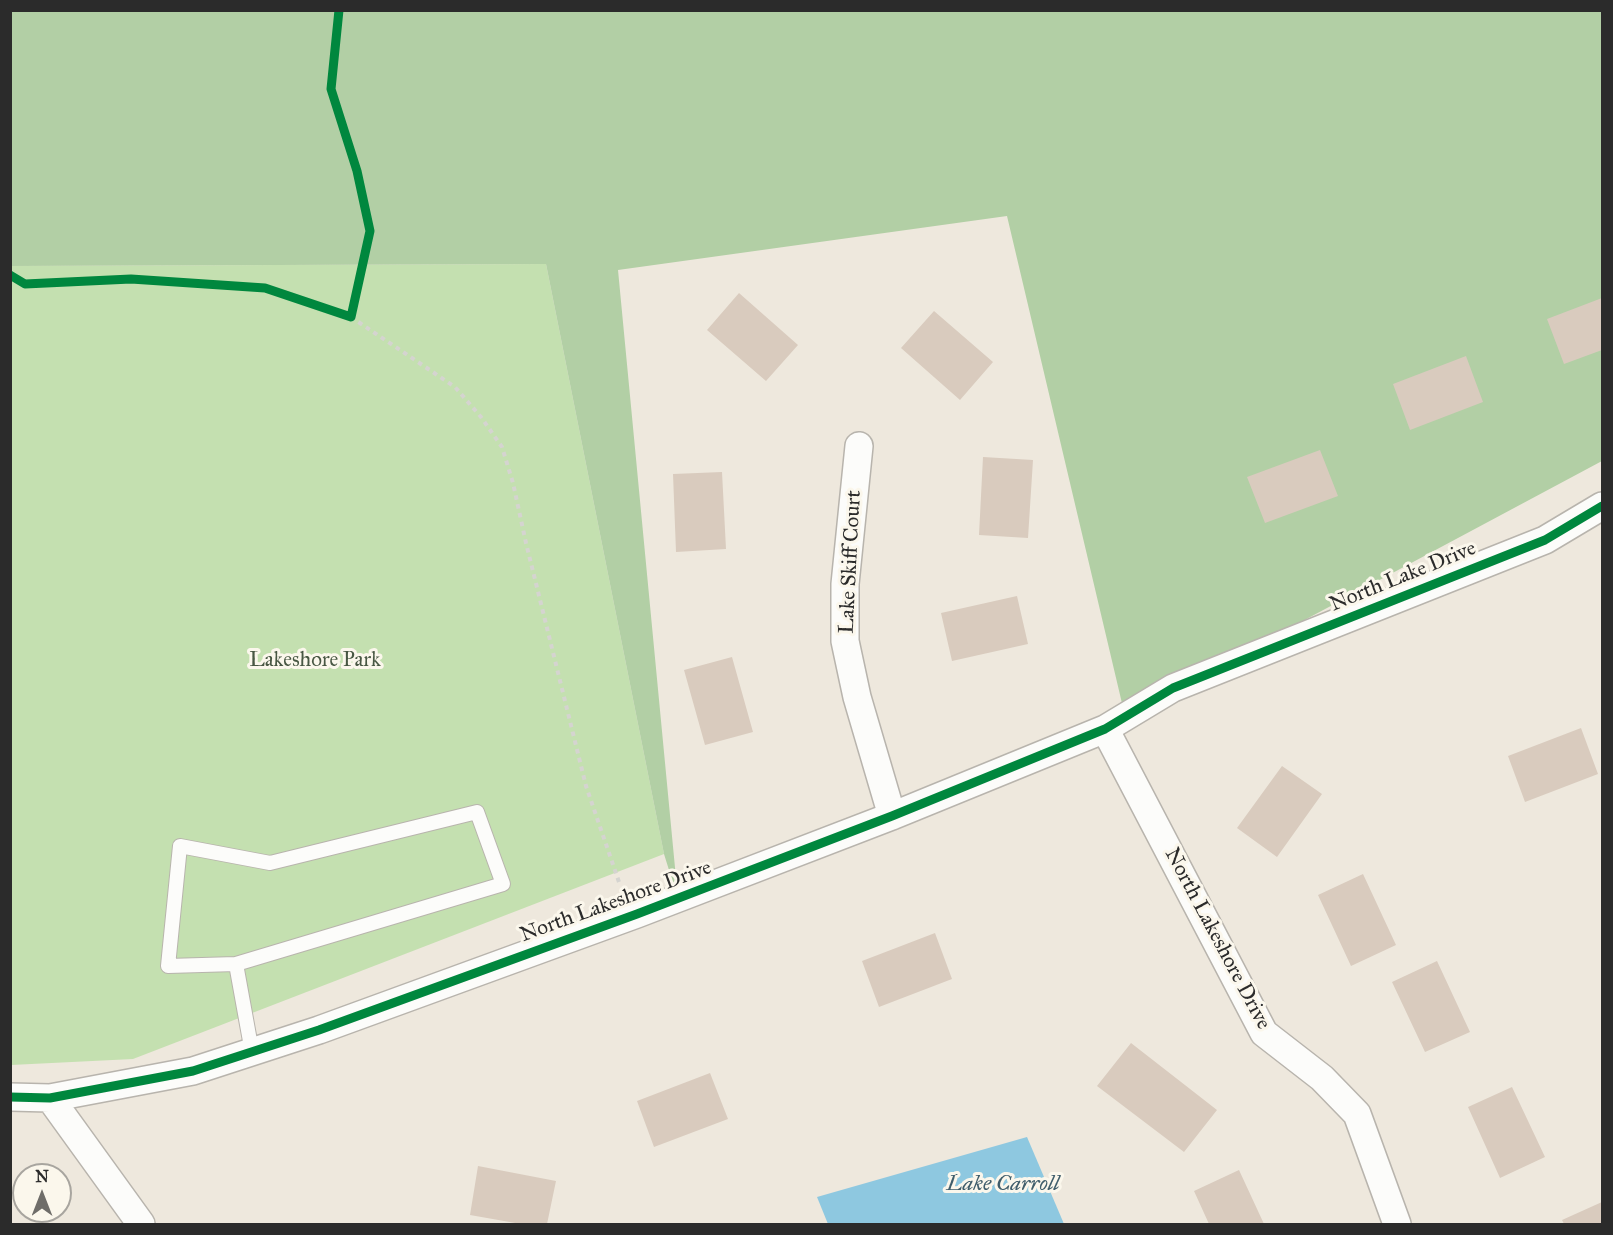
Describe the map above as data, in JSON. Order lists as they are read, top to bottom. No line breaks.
{"streets":{"street":["Lake Skiff Court","North Lake Drive","North Lakeshore Drive"]},"crossings":[["Lake Skiff Court","North Lakeshore Drive"],["North Lake Drive","North Lakeshore Drive"]],"water":["Lake Carroll"],"parks":["Lakeshore Park"],"north":"top"}
